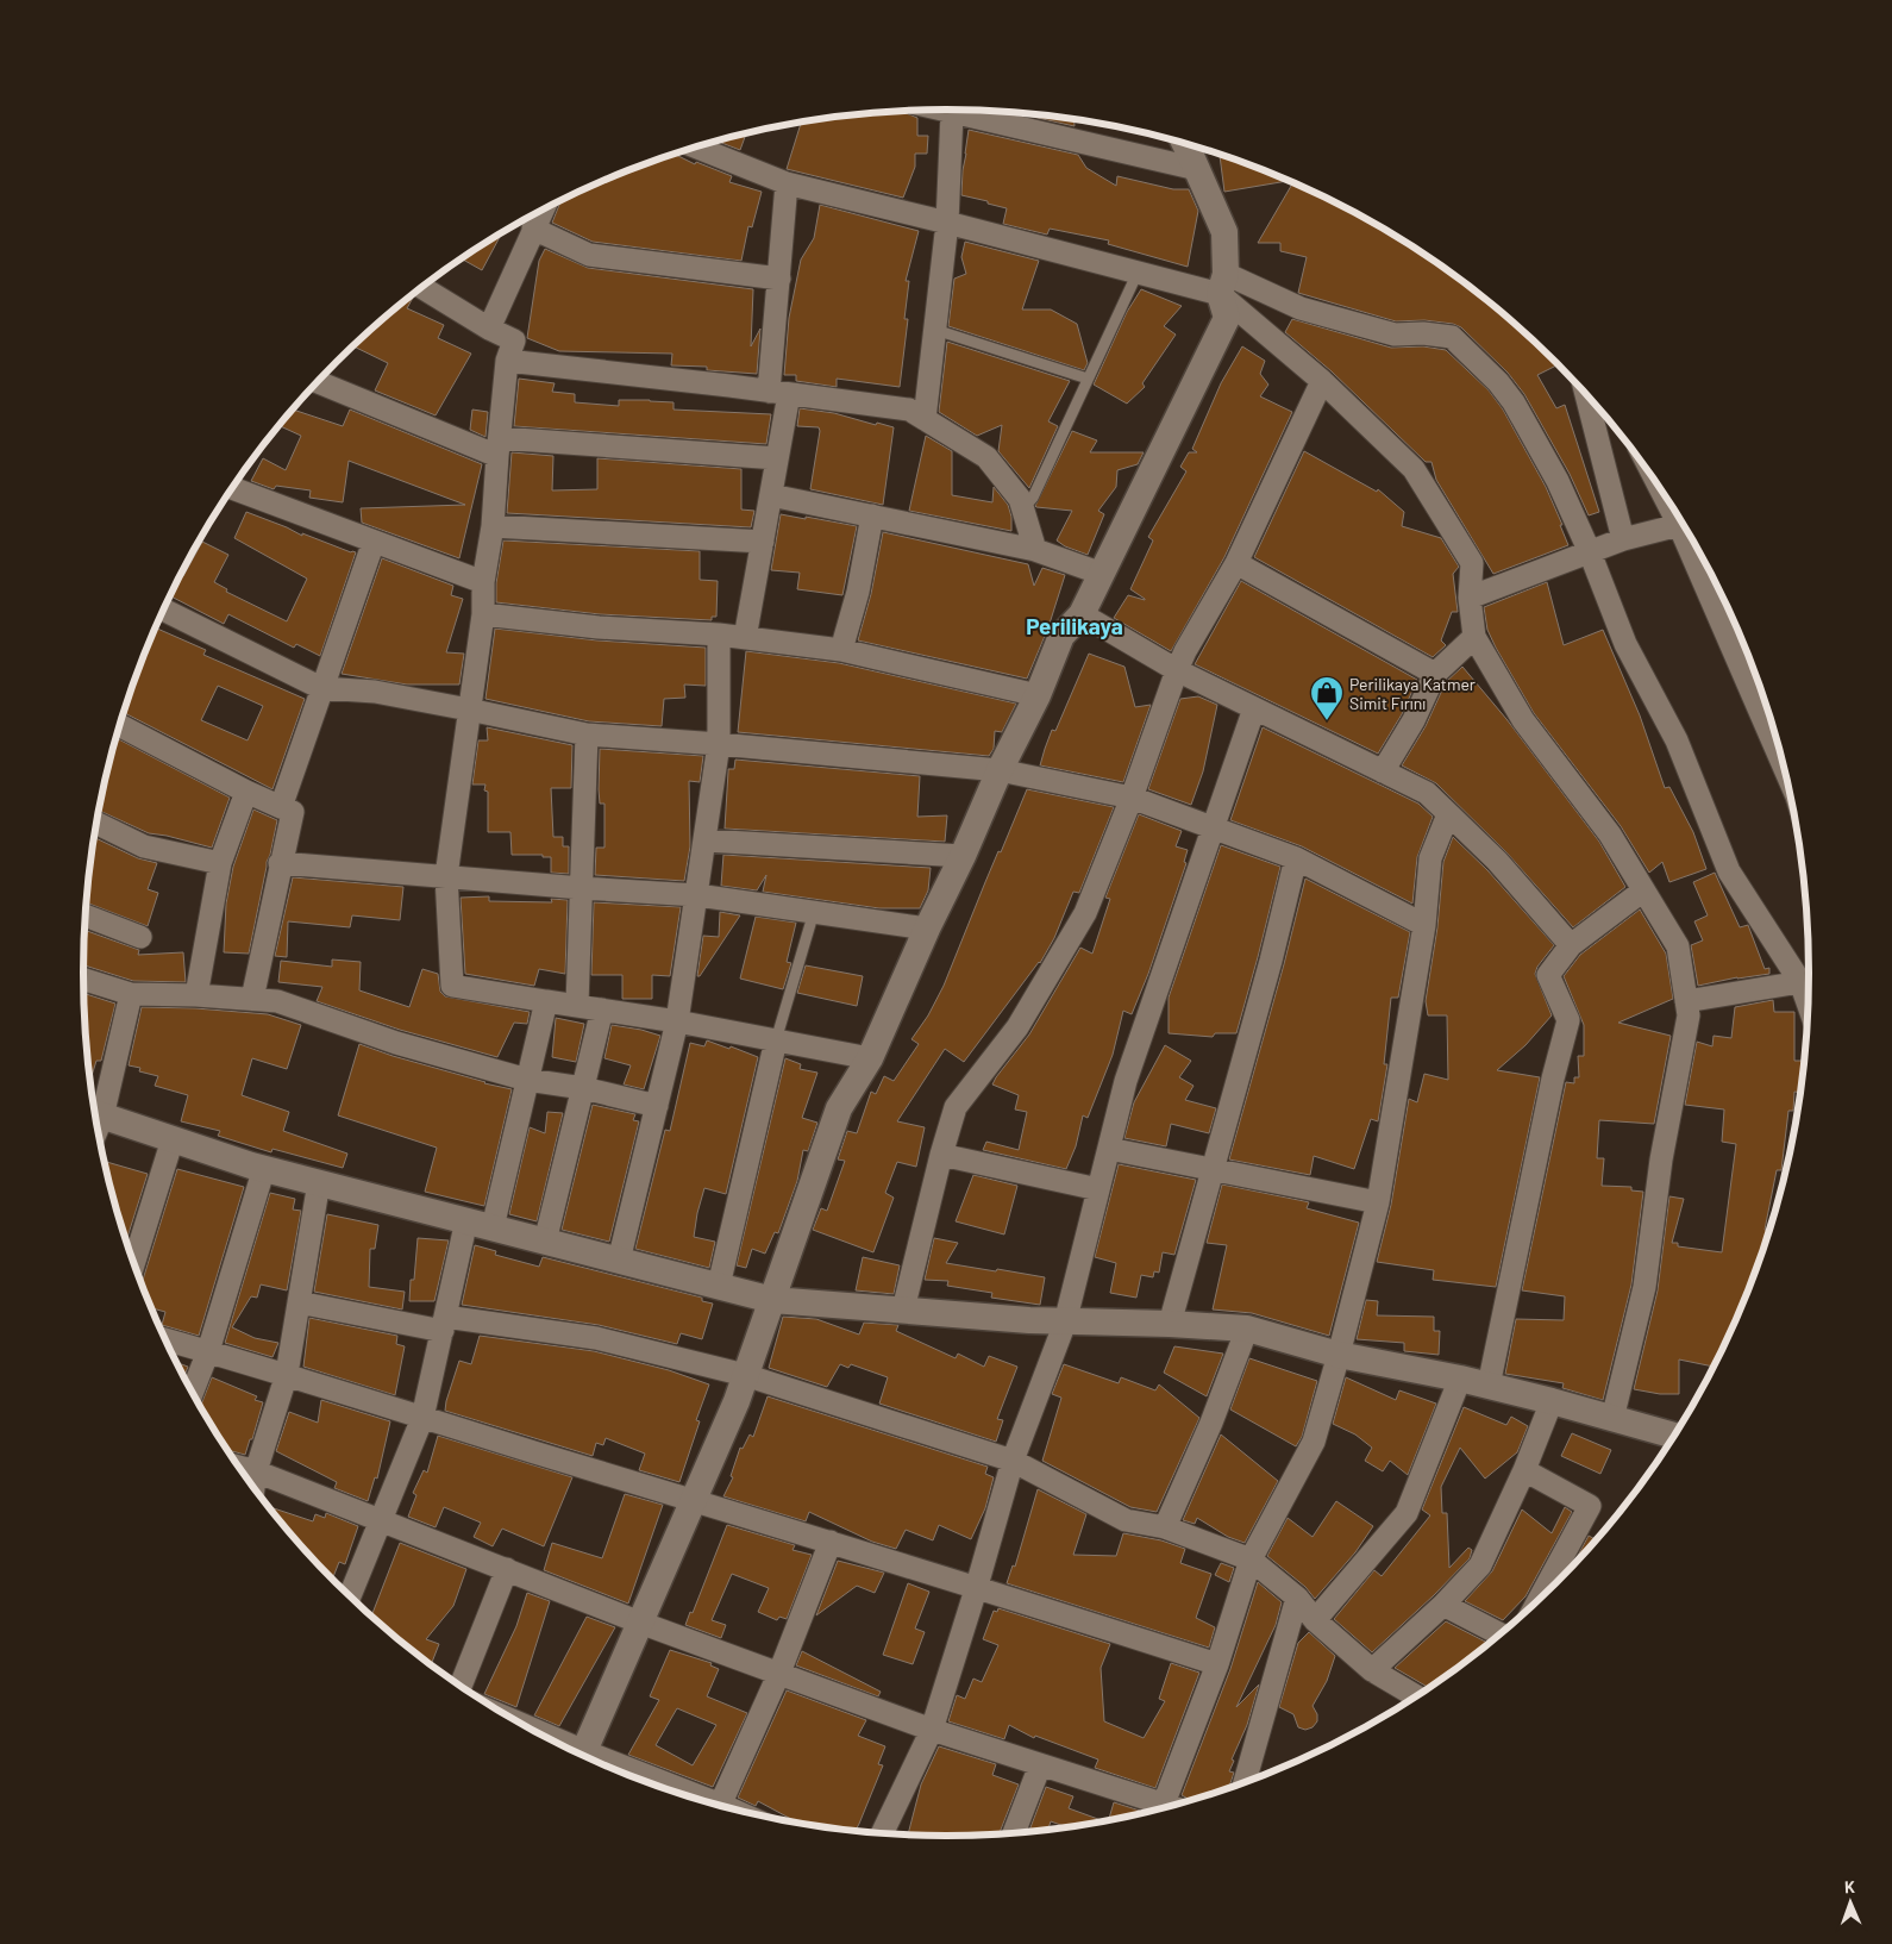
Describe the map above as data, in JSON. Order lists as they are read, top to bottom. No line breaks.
{"districts":["Perilikaya"],"places":{"shop":["Perilikaya Katmer Simit Fırını"]},"north":"top"}
